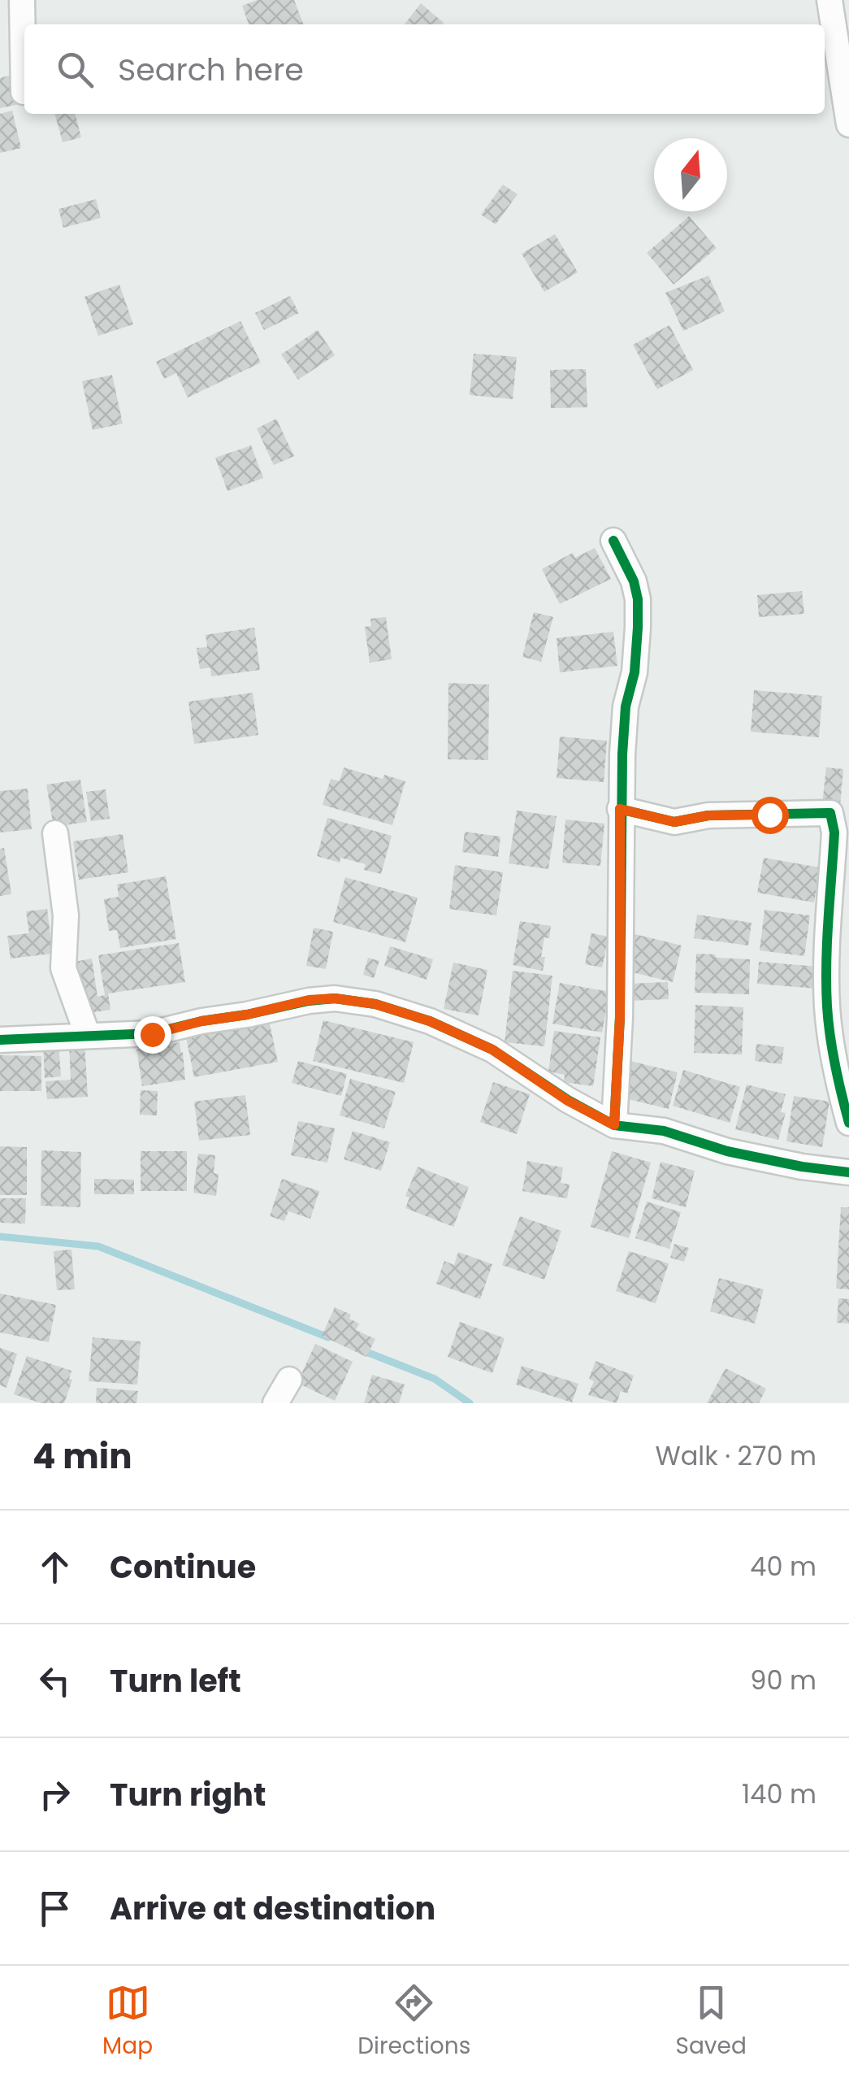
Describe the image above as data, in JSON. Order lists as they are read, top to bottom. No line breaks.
{"north":"top","page":{"search":"Search here","heading":["4 min","Walk · 270 m"],"list":[["Continue","40 m"],["Turn left","90 m"],["Turn right","140 m"],"Arrive at destination"],"nav":["Map","Directions","Saved"]}}
